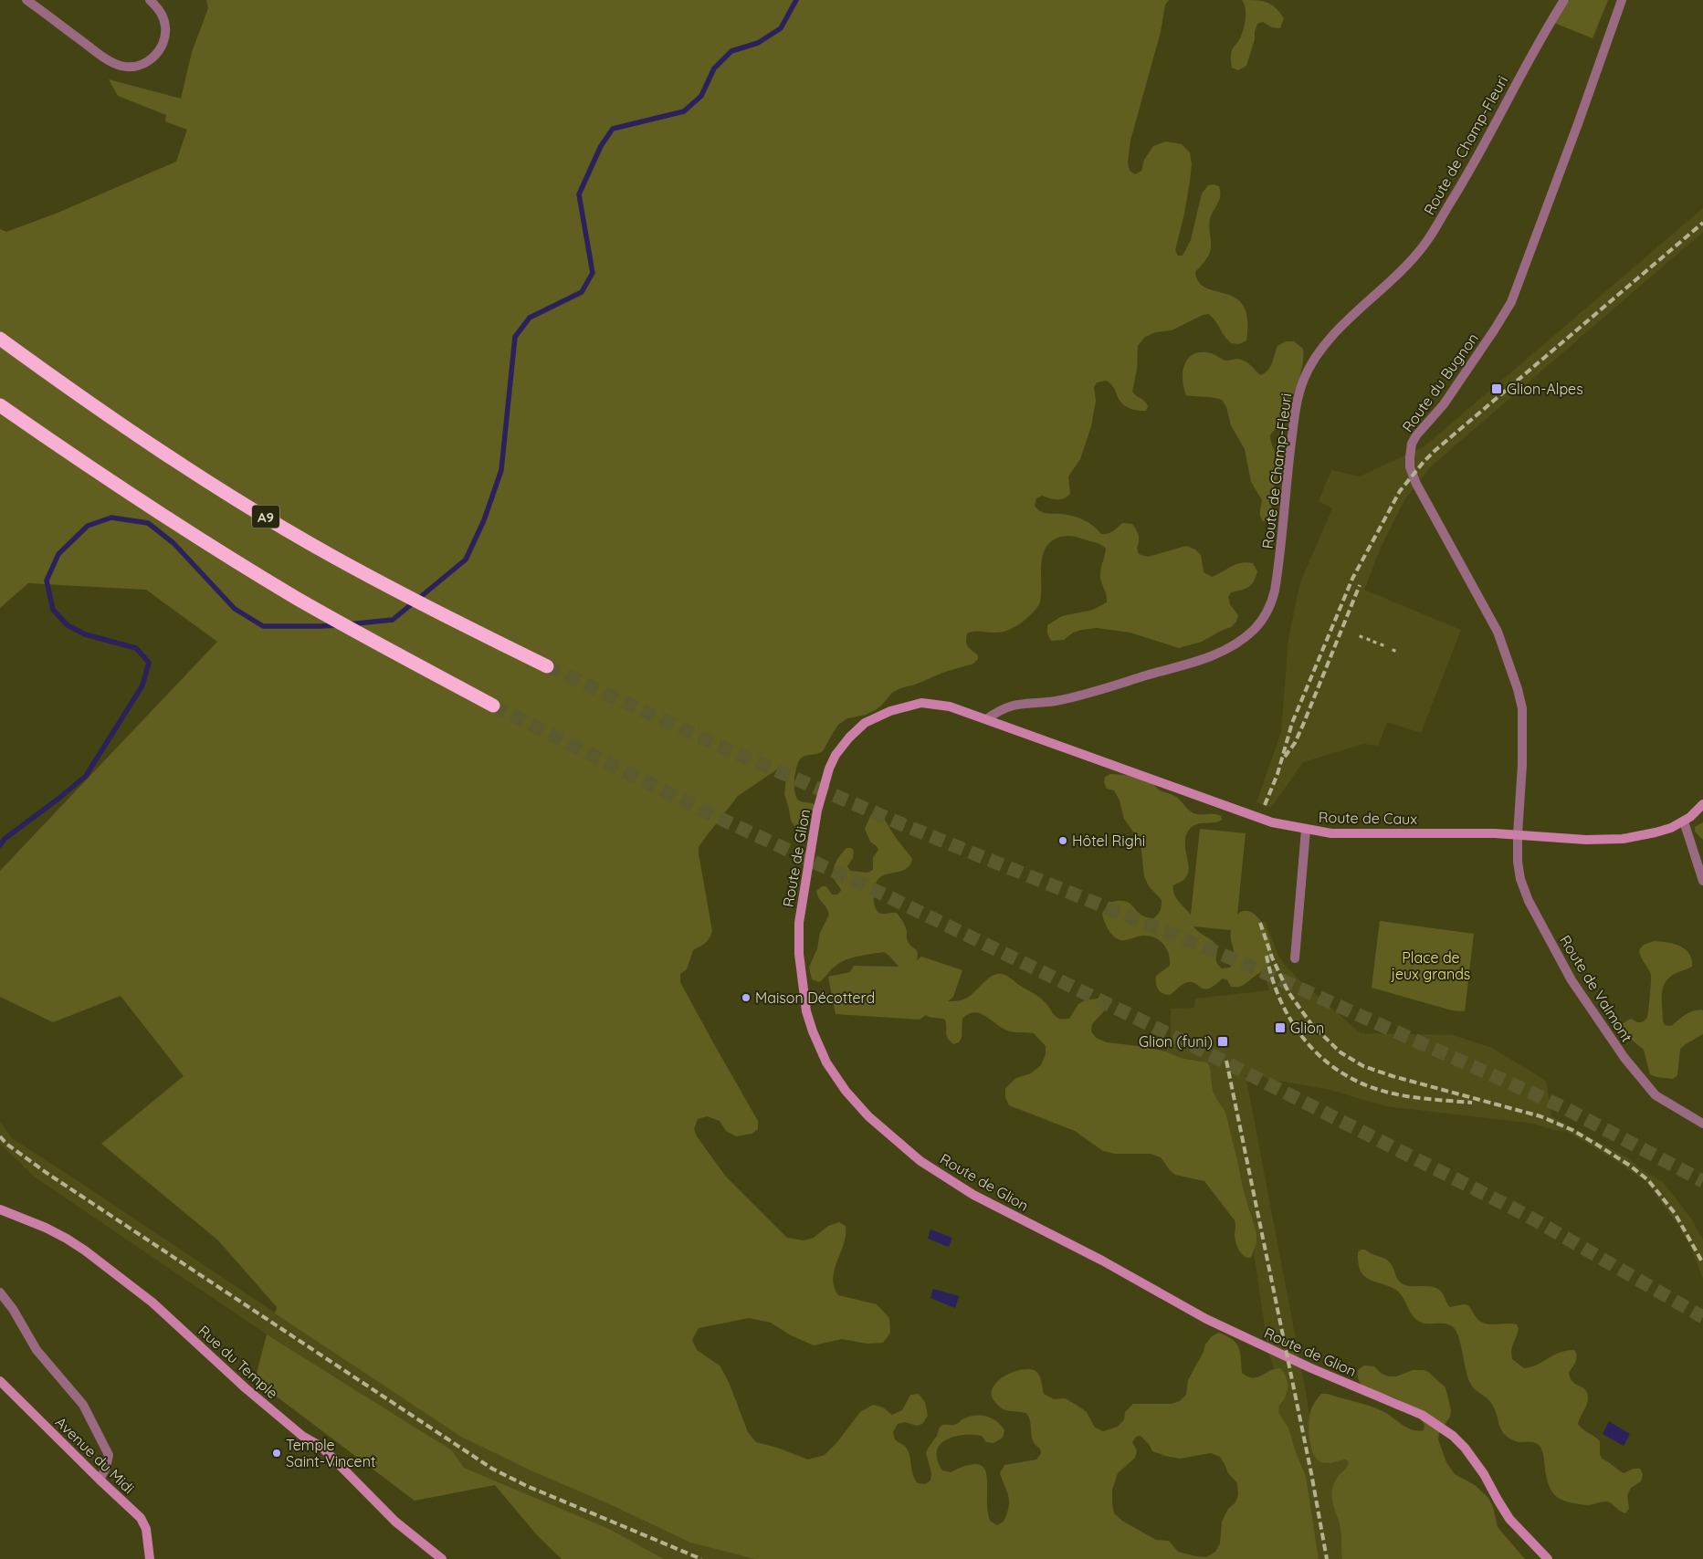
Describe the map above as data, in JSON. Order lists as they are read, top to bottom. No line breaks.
{"streets":{"highway":["A9"],"street":["Route de Champ-Fleuri","Route du Bugnon","Route de Caux","Route de Glion","Route de Valmont","Rue du Temple","Avenue du Midi"]},"crossings":[["Route de Champ-Fleuri","Route de Caux"],["Route de Champ-Fleuri","Route de Glion"],["Route du Bugnon","Route de Caux"],["Route du Bugnon","Route de Valmont"],["Route de Caux","Route de Glion"],["Route de Caux","Route de Valmont"]],"parks":["Place de jeux grands"],"places":{"transit":["Glion-Alpes","Glion","Glion (funi)"],"other":["Hôtel Righi","Maison Décotterd","Temple Saint-Vincent"]}}
